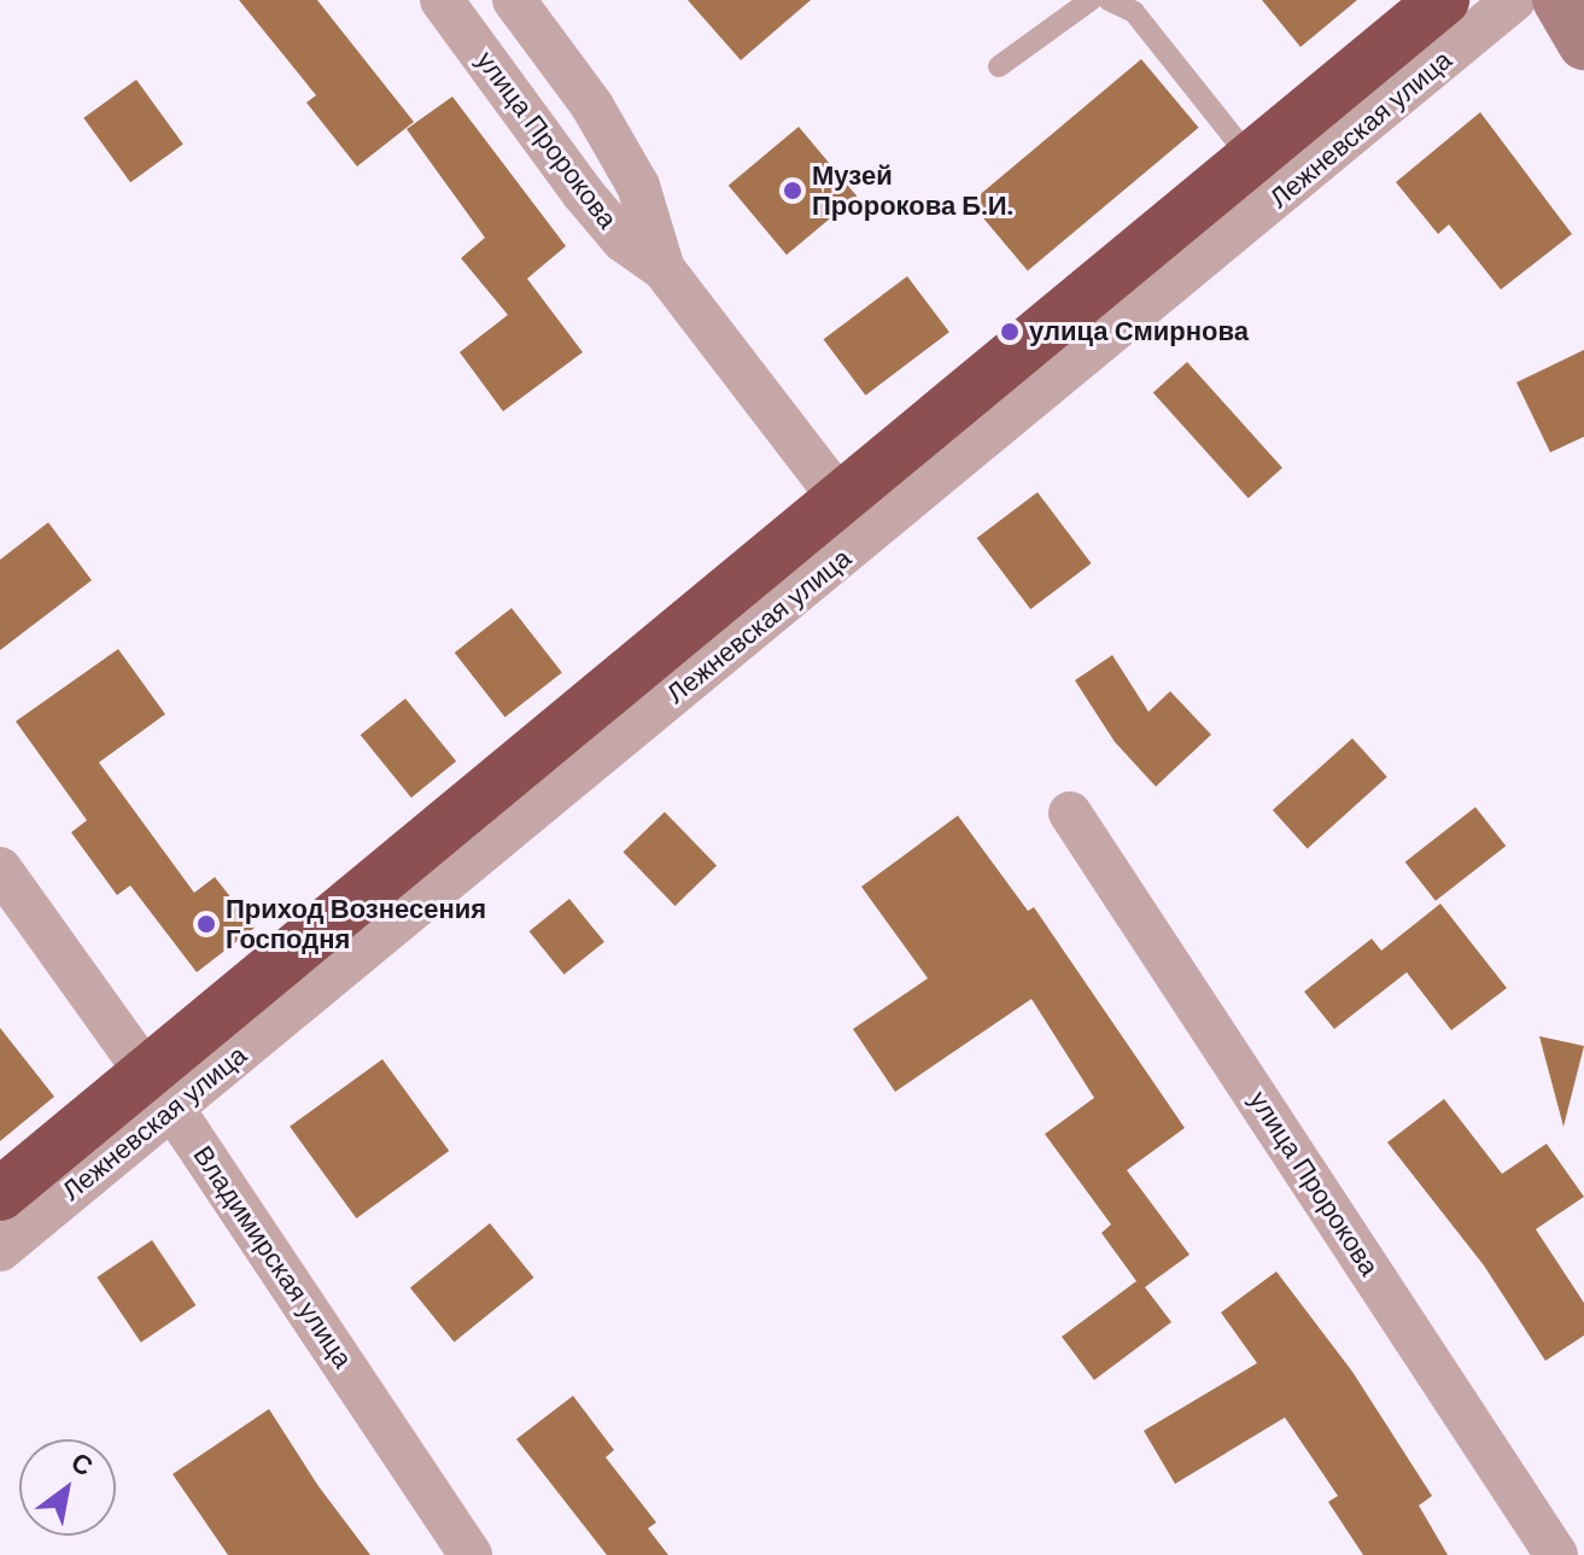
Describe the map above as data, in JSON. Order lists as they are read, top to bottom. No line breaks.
{"streets":{"highway":["Лежневская улица"],"street":["улица Пророкова","Владимирская улица"]},"crossings":[["Лежневская улица","улица Пророкова"],["Лежневская улица","Владимирская улица"]],"places":["Музей Пророкова Б.И.","улица Смирнова","Приход Вознесения Господня"],"north":"top right"}
